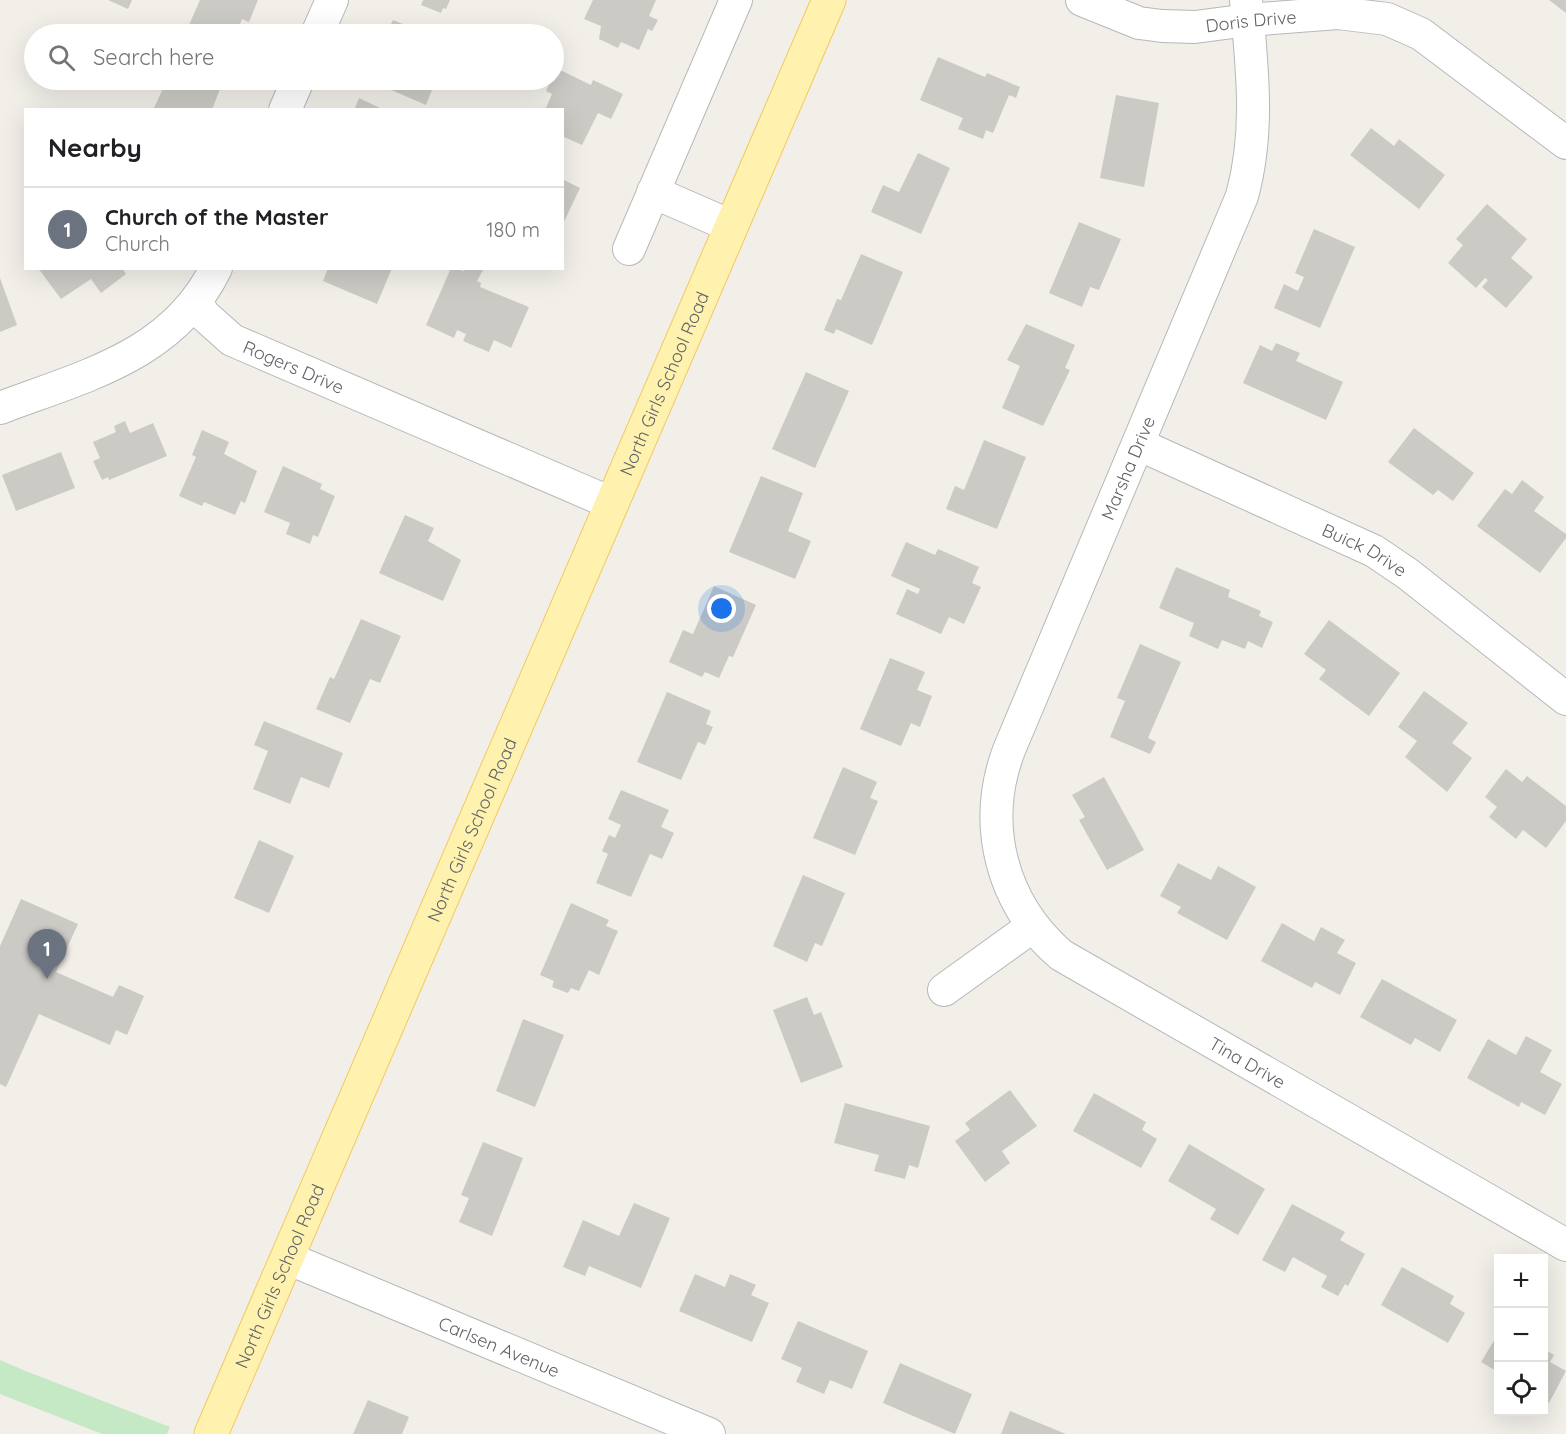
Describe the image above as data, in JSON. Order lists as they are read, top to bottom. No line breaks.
{"streets":{"main road":["North Girls School Road"],"street":["Doris Drive","Rogers Drive","Marsha Drive","Buick Drive","Tina Drive","Carlsen Avenue"]},"crossings":[["Doris Drive","Marsha Drive"],["Rogers Drive","North Girls School Road"],["North Girls School Road","Carlsen Avenue"],["Marsha Drive","Buick Drive"],["Marsha Drive","Tina Drive"]],"page":{"search":"Search here","heading":"Nearby","list":[{"mark":"1","name":"Church of the Master","note":"Church","value":"180 m"}],"pins":"1","map_buttons":["+","−"]}}
